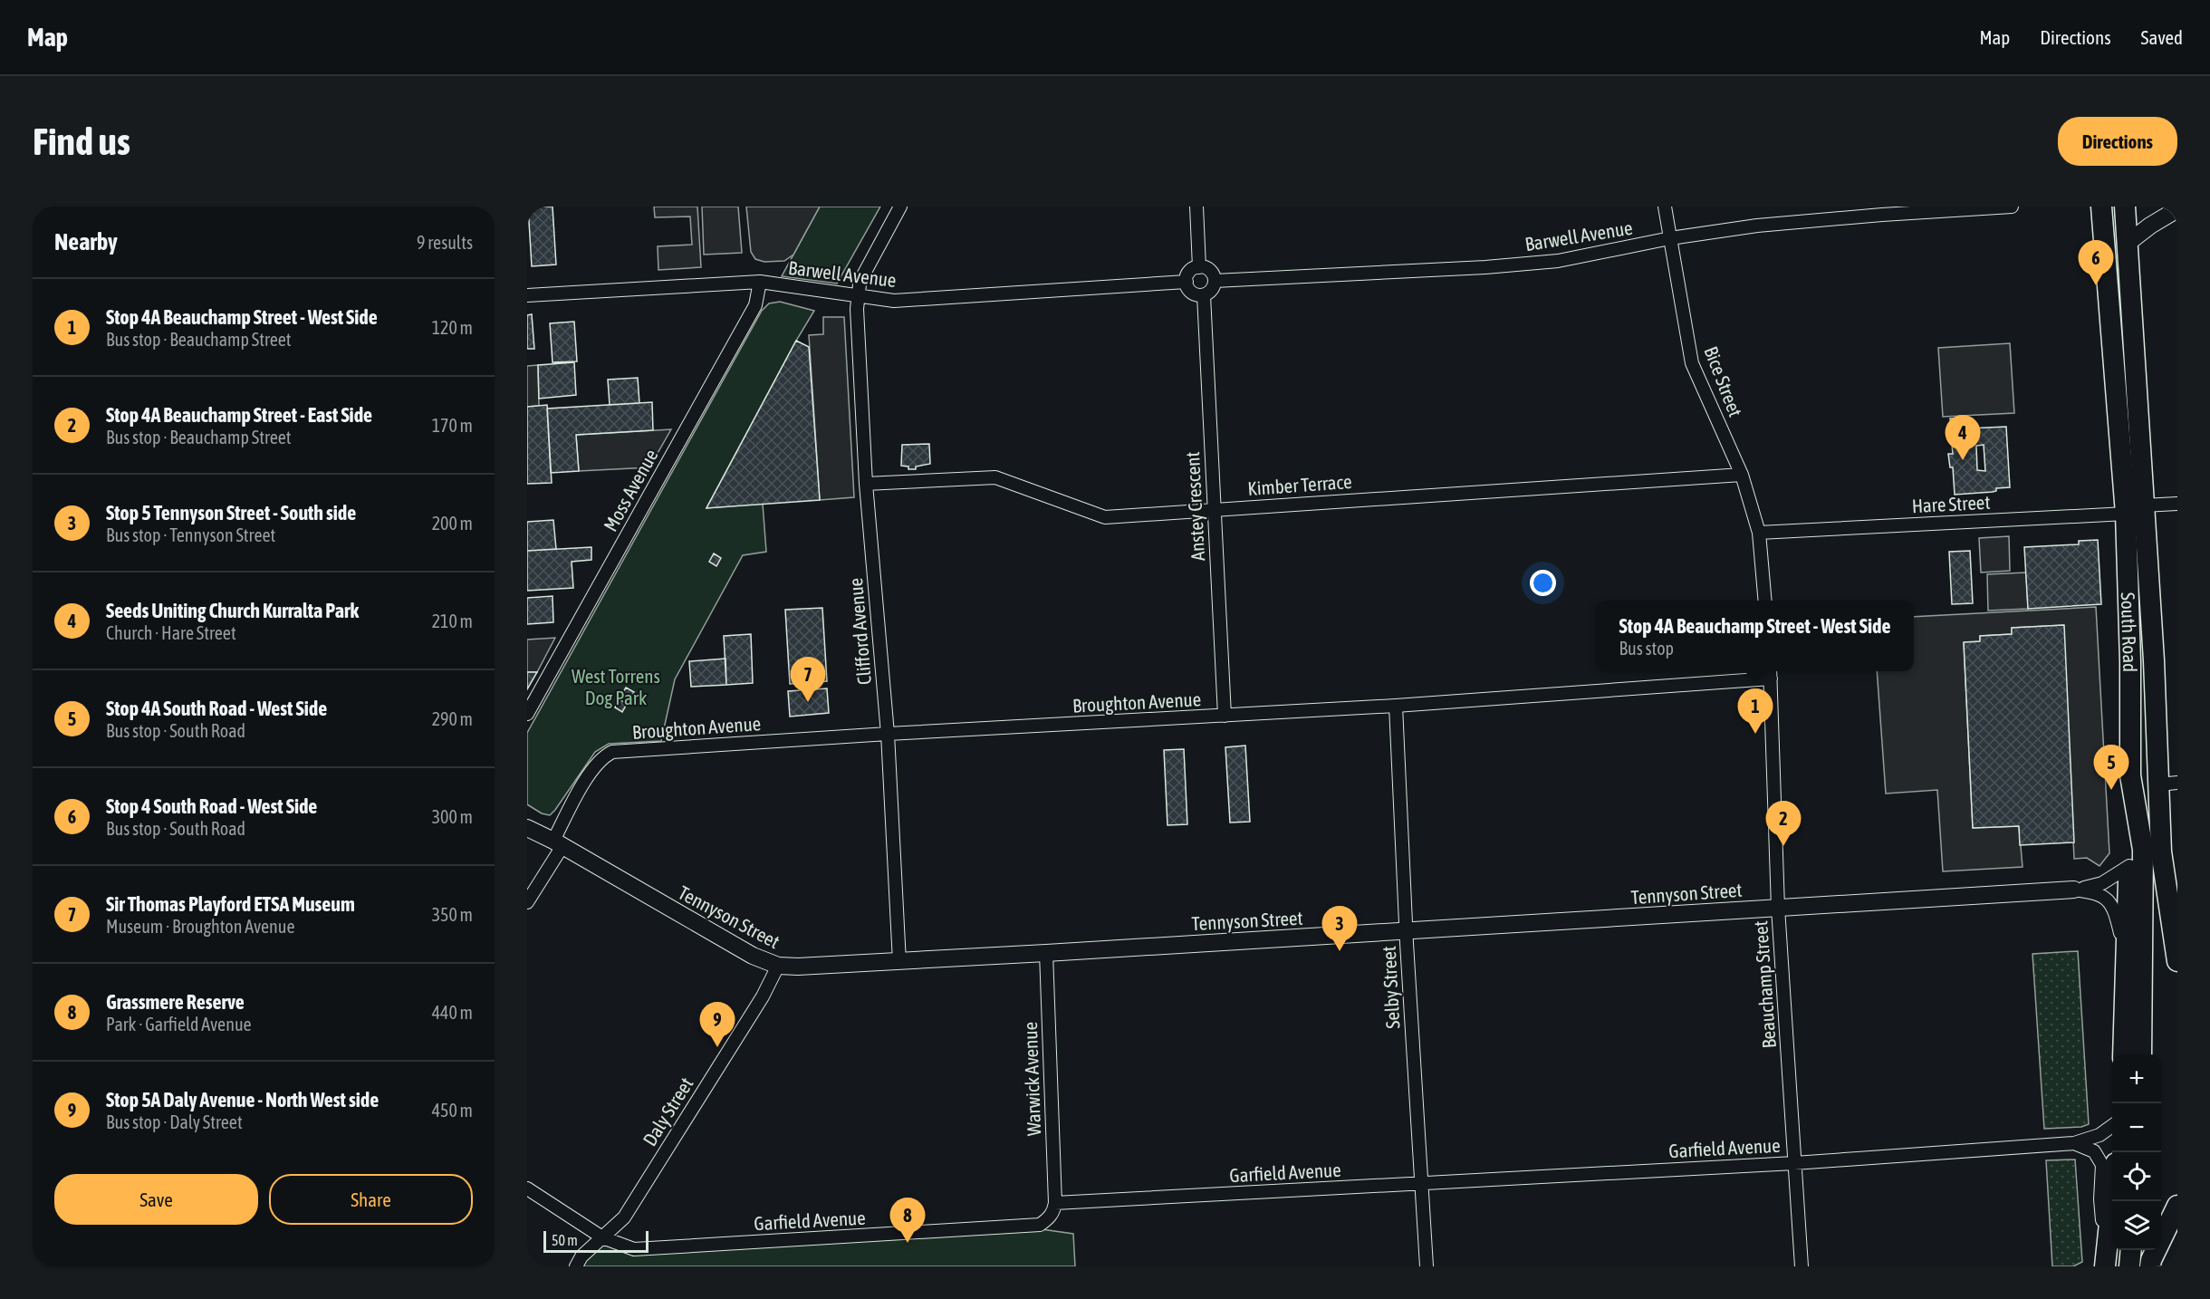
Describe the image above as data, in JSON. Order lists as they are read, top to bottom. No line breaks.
{"streets":{"highway":["South Road"],"street":["Barwell Avenue","Bice Street","Kimber Terrace","Moss Avenue","Hare Street","Anstey Crescent","Clifford Avenue","Broughton Avenue","Tennyson Street","Beauchamp Street","Selby Street","Warwick Avenue","Daly Street","Garfield Avenue"]},"crossings":[["Barwell Avenue","Bice Street"],["Barwell Avenue","Moss Avenue"],["Barwell Avenue","Anstey Crescent"],["Barwell Avenue","Clifford Avenue"],["Bice Street","Kimber Terrace"],["Bice Street","Hare Street"],["Kimber Terrace","Anstey Crescent"],["Kimber Terrace","Clifford Avenue"],["Hare Street","South Road"],["Anstey Crescent","Broughton Avenue"],["Clifford Avenue","Broughton Avenue"],["Clifford Avenue","Tennyson Street"],["Broughton Avenue","Tennyson Street"],["Broughton Avenue","Beauchamp Street"],["Broughton Avenue","Selby Street"],["Tennyson Street","Beauchamp Street"],["Tennyson Street","Selby Street"],["Tennyson Street","Warwick Avenue"],["Tennyson Street","Daly Street"],["Beauchamp Street","Garfield Avenue"],["Selby Street","Garfield Avenue"],["Warwick Avenue","Garfield Avenue"],["Daly Street","Garfield Avenue"]],"parks":["West Torrens Dog Park"],"scale_bar":"50 m","page":{"header":"Map","nav":["Map","Directions","Saved"],"buttons":["Directions",["Save","Share"]],"title":"Find us","heading":["Nearby","9 results"],"pins":["6","4","7","1","5","2","3","9","8"],"list":[{"mark":"1","name":"Stop 4A Beauchamp Street - West Side","note":"Bus stop · Beauchamp Street","value":"120 m"},{"mark":"2","name":"Stop 4A Beauchamp Street - East Side","note":"Bus stop · Beauchamp Street","value":"170 m"},{"mark":"3","name":"Stop 5 Tennyson Street - South side","note":"Bus stop · Tennyson Street","value":"200 m"},{"mark":"4","name":"Seeds Uniting Church Kurralta Park","note":"Church · Hare Street","value":"210 m"},{"mark":"5","name":"Stop 4A South Road - West Side","note":"Bus stop · South Road","value":"290 m"},{"mark":"6","name":"Stop 4 South Road - West Side","note":"Bus stop · South Road","value":"300 m"},{"mark":"7","name":"Sir Thomas Playford ETSA Museum","note":"Museum · Broughton Avenue","value":"350 m"},{"mark":"8","name":"Grassmere Reserve","note":"Park · Garfield Avenue","value":"440 m"},{"mark":"9","name":"Stop 5A Daly Avenue - North West side","note":"Bus stop · Daly Street","value":"450 m"}],"popup":["Stop 4A Beauchamp Street - West Side","Bus stop"],"map_buttons":["+","−"],"scale":"50 m"}}
